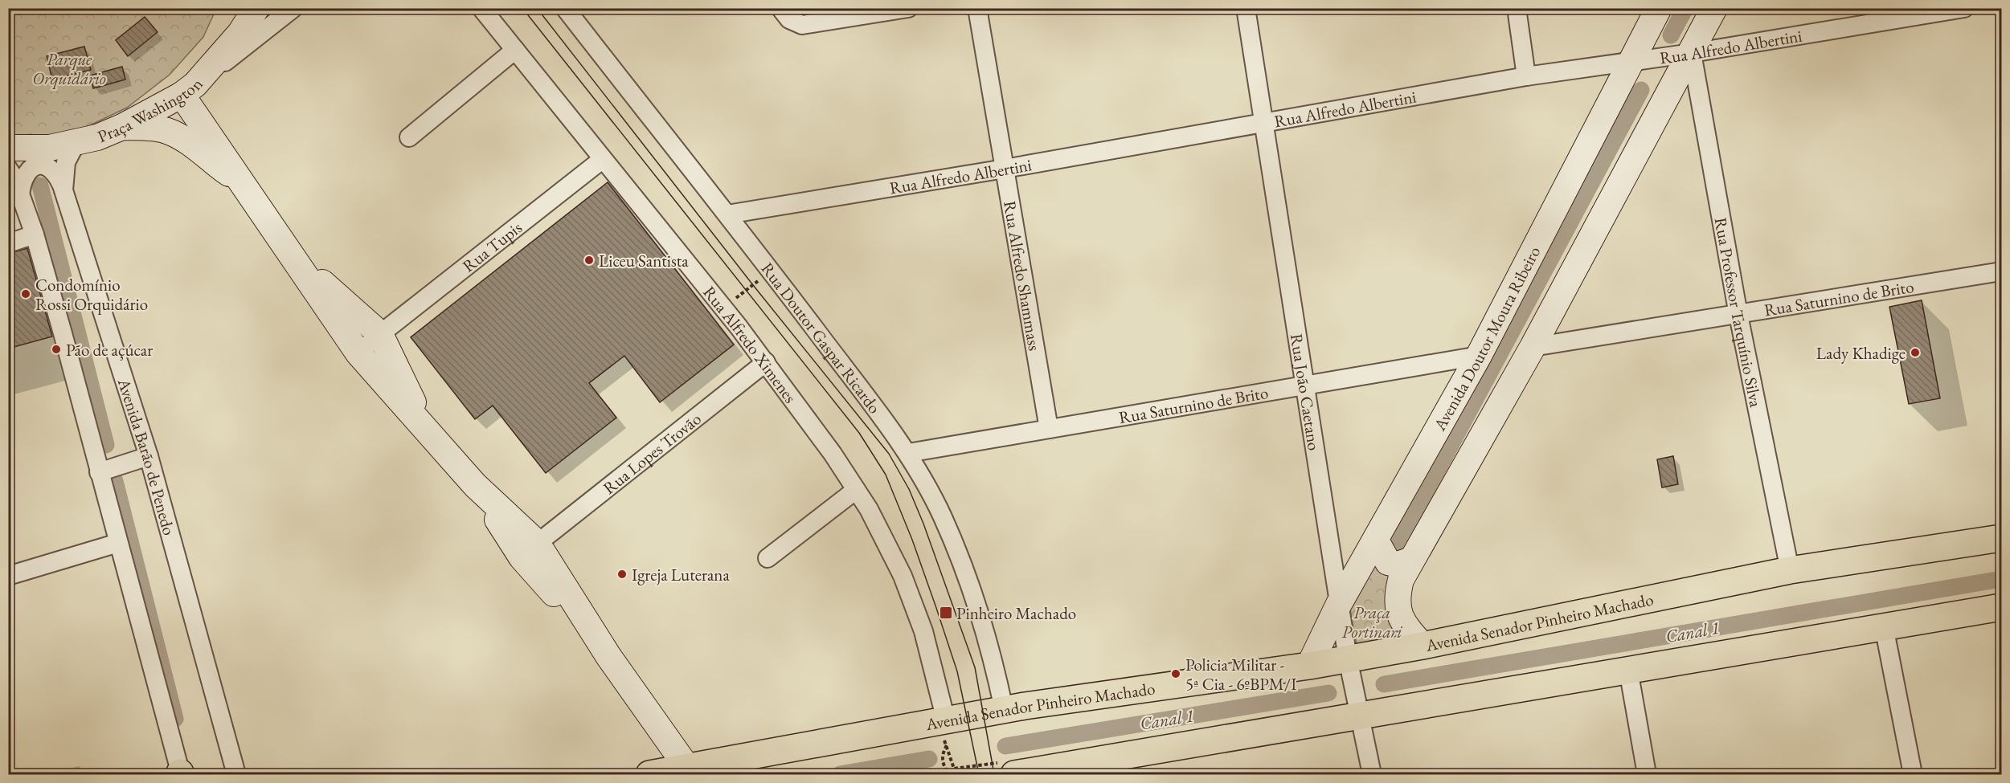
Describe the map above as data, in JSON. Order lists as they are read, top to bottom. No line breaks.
{"streets":{"main road":["Avenida Senador Pinheiro Machado"],"street":["Rua Alfredo Albertini","Praça Washington","Rua Tupis","Rua Alfredo Shammass","Rua Saturnino de Brito","Rua Professor Tarquínio Silva","Avenida Doutor Moura Ribeiro","Rua Doutor Gaspar Ricardo","Rua Alfredo Ximenes","Rua João Caetano","Rua Lopes Trovão","Avenida Barão de Penedo"]},"crossings":[["Rua Alfredo Albertini","Rua Alfredo Shammass"],["Rua Alfredo Albertini","Rua Professor Tarquínio Silva"],["Rua Alfredo Albertini","Avenida Doutor Moura Ribeiro"],["Rua Alfredo Albertini","Rua Doutor Gaspar Ricardo"],["Rua Alfredo Albertini","Rua João Caetano"],["Praça Washington","Avenida Barão de Penedo"],["Rua Tupis","Rua Alfredo Ximenes"],["Rua Alfredo Shammass","Rua Saturnino de Brito"],["Rua Saturnino de Brito","Rua Professor Tarquínio Silva"],["Rua Saturnino de Brito","Avenida Doutor Moura Ribeiro"],["Rua Saturnino de Brito","Rua Doutor Gaspar Ricardo"],["Rua Saturnino de Brito","Rua João Caetano"],["Rua Professor Tarquínio Silva","Avenida Senador Pinheiro Machado"],["Avenida Doutor Moura Ribeiro","Rua João Caetano"],["Avenida Doutor Moura Ribeiro","Avenida Senador Pinheiro Machado"],["Rua Doutor Gaspar Ricardo","Avenida Senador Pinheiro Machado"],["Rua Alfredo Ximenes","Rua Lopes Trovão"],["Rua Alfredo Ximenes","Avenida Senador Pinheiro Machado"],["Rua João Caetano","Avenida Senador Pinheiro Machado"]],"water":["Canal 1"],"parks":["Parque Orquidário","Praça Portinari"],"places":{"other":["Liceu Santista","Condomínio Rossi Orquidário","Pão de açúcar","Lady Khadige","Igreja Luterana","Policia Militar - 5ª Cia - 6ºBPM/I"],"transit":["Pinheiro Machado"]}}
